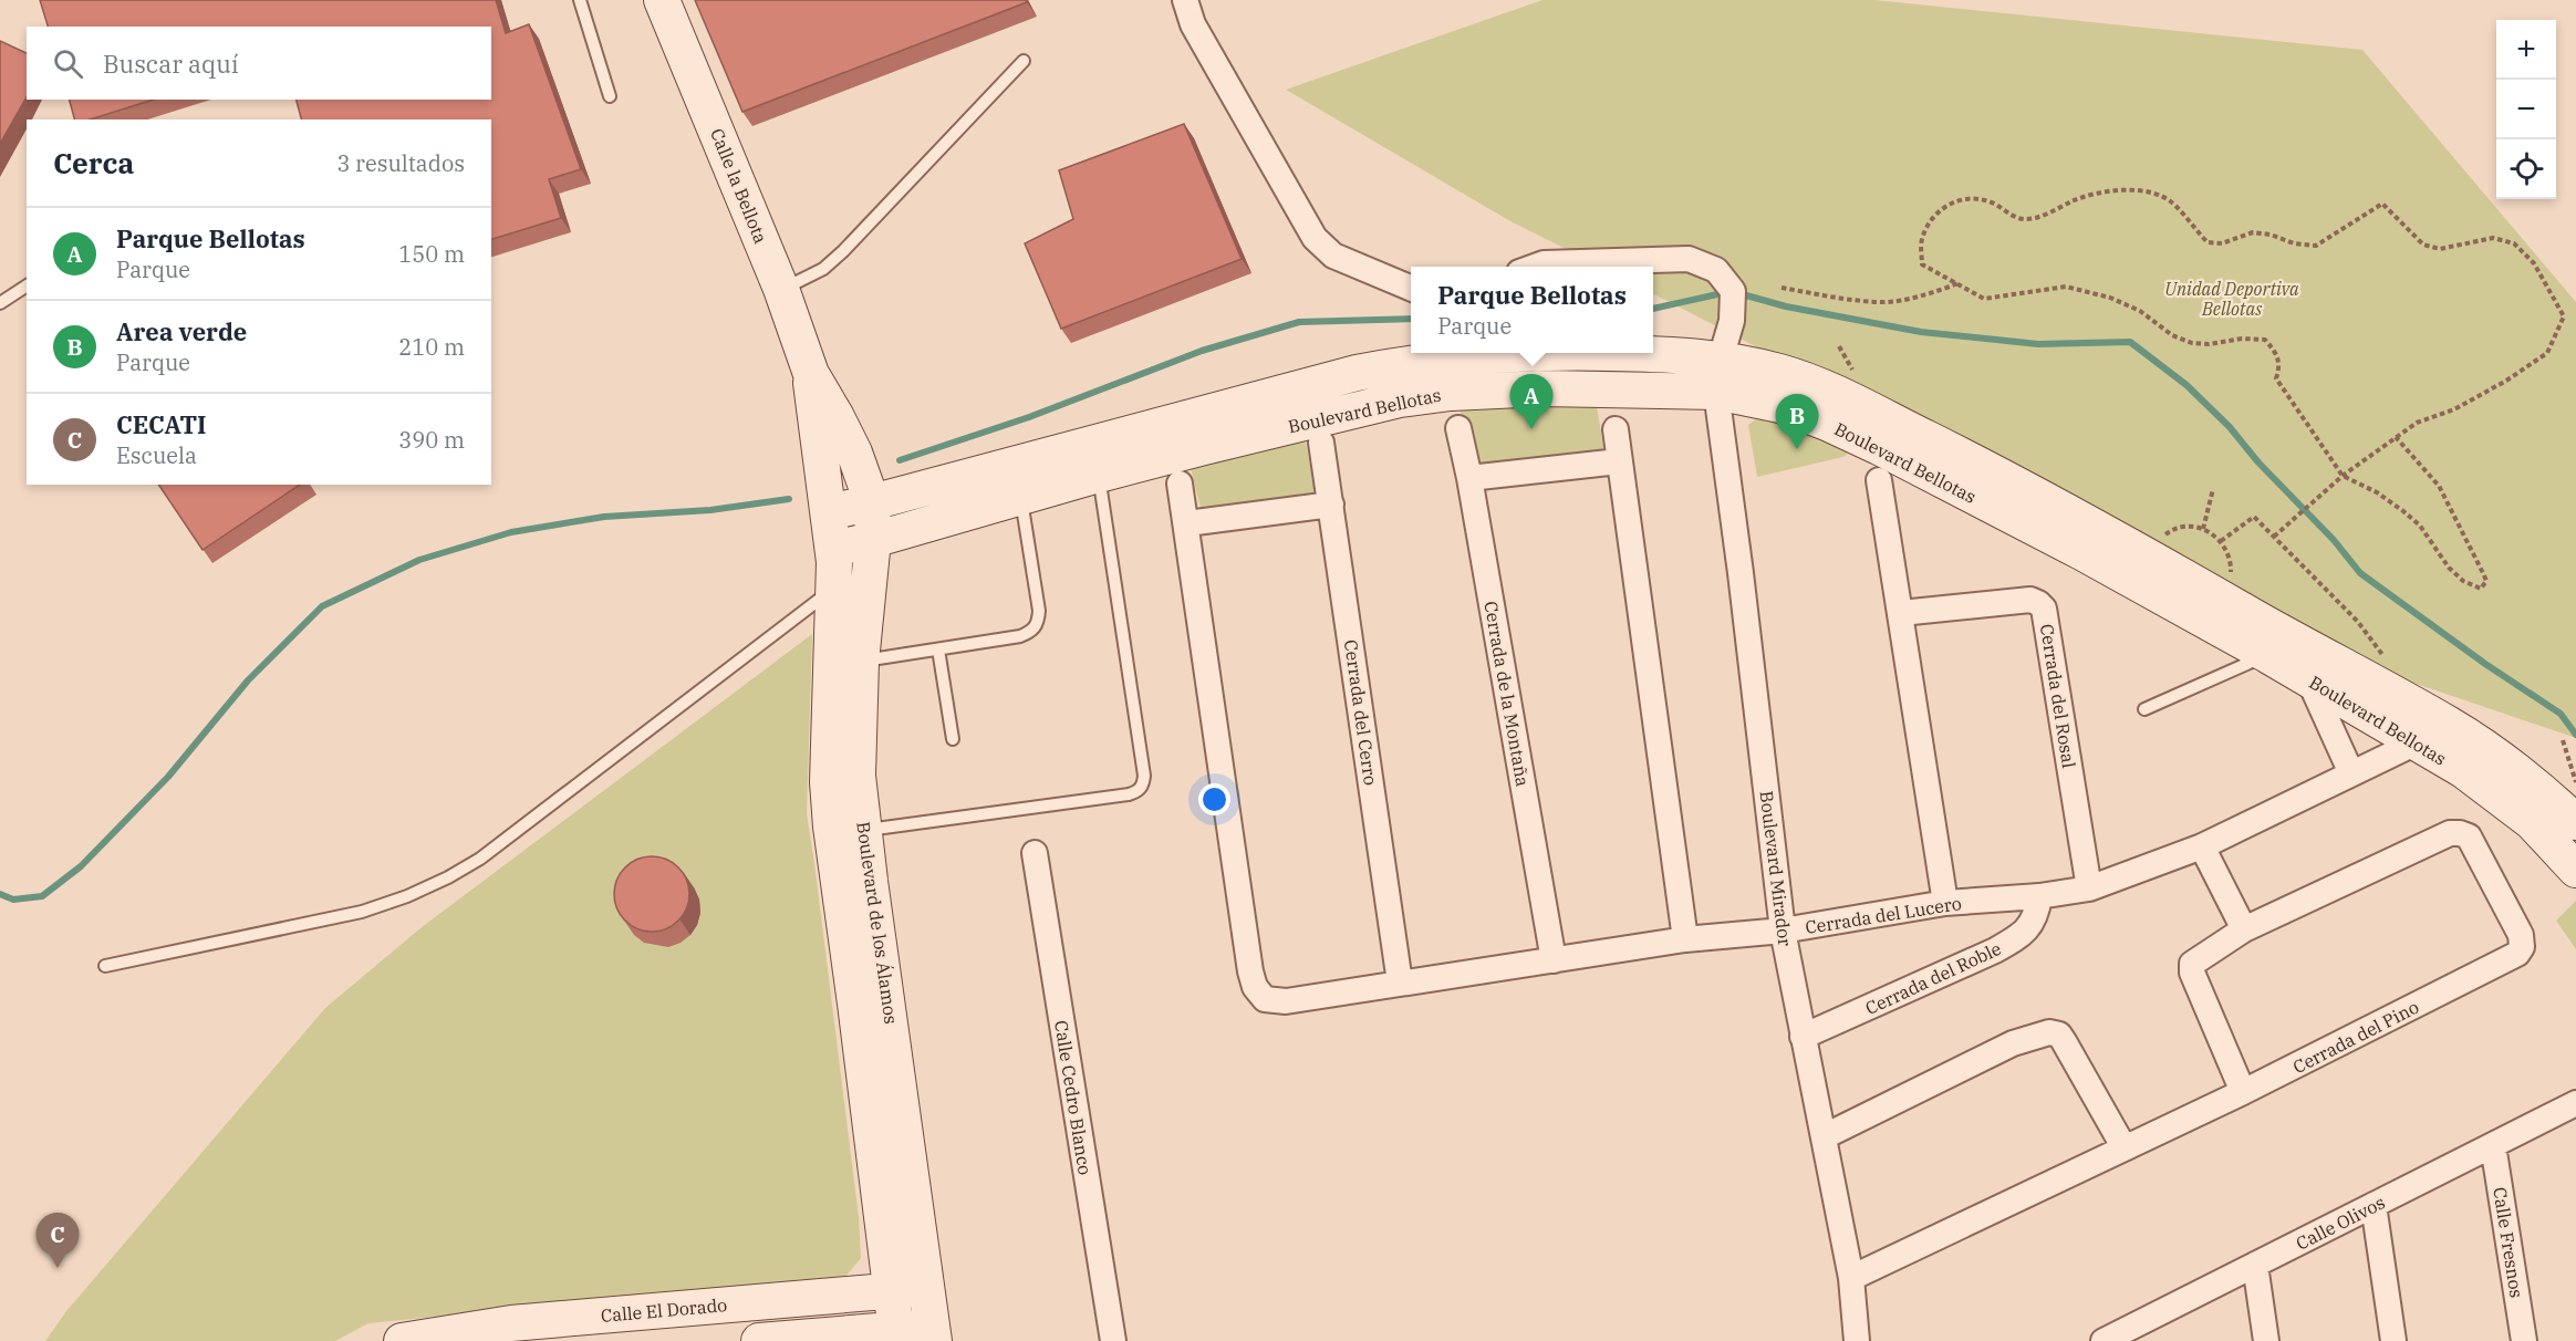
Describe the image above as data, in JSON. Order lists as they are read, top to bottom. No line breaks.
{"streets":{"street":["Calle la Bellota","Boulevard Bellotas","Cerrada de la Montaña","Cerrada del Rosal","Cerrada del Cerro","Boulevard Mirador","Cerrada del Lucero","Boulevard de los Álamos","Cerrada del Roble","Cerrada del Pino","Calle Cedro Blanco","Calle Olivos","Calle Fresnos","Calle El Dorado"]},"crossings":[["Calle la Bellota","Boulevard Bellotas"],["Calle la Bellota","Boulevard de los Álamos"],["Boulevard Bellotas","Cerrada del Cerro"],["Boulevard Bellotas","Boulevard Mirador"],["Boulevard Bellotas","Cerrada del Lucero"],["Boulevard Bellotas","Boulevard de los Álamos"],["Cerrada de la Montaña","Cerrada del Lucero"],["Cerrada del Rosal","Cerrada del Lucero"],["Cerrada del Cerro","Cerrada del Lucero"],["Boulevard Mirador","Cerrada del Lucero"],["Boulevard Mirador","Cerrada del Roble"],["Boulevard Mirador","Cerrada del Pino"],["Cerrada del Lucero","Cerrada del Roble"],["Boulevard de los Álamos","Calle El Dorado"],["Calle Olivos","Calle Fresnos"]],"parks":["Unidad Deportiva Bellotas"],"page":{"map_buttons":["+","−"],"search":"Buscar aquí","heading":["Cerca","3 resultados"],"list":[{"mark":"A","name":"Parque Bellotas","note":"Parque","value":"150 m"},{"mark":"B","name":"Area verde","note":"Parque","value":"210 m"},{"mark":"C","name":"CECATI","note":"Escuela","value":"390 m"}],"popup":["Parque Bellotas","Parque"],"pins":["A","B","C"]}}
